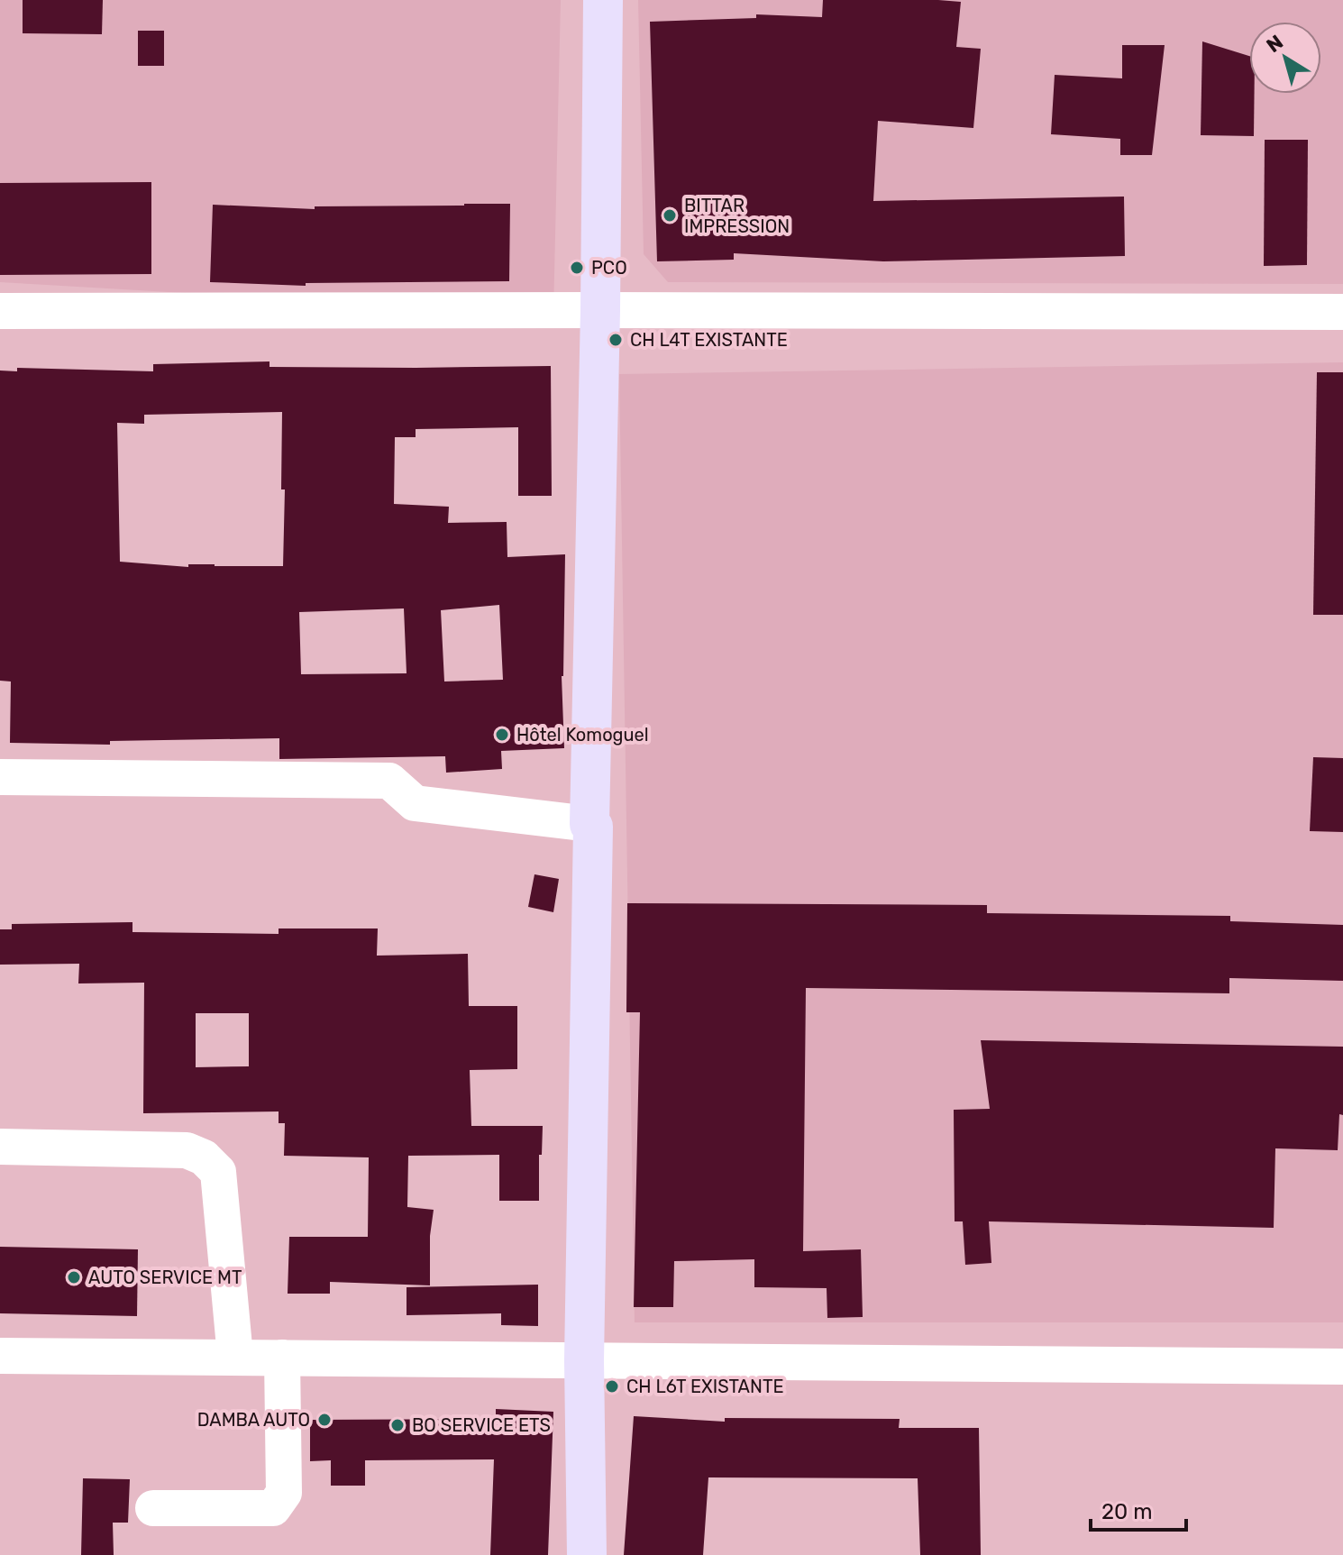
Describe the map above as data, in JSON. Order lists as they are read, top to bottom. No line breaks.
{"places":["BITTAR IMPRESSION","PCO","CH L4T EXISTANTE","Hôtel Komoguel","AUTO SERVICE MT","CH L6T EXISTANTE","DAMBA AUTO","BO SERVICE ETS"],"scale_bar":"20 m","north":"top left"}
